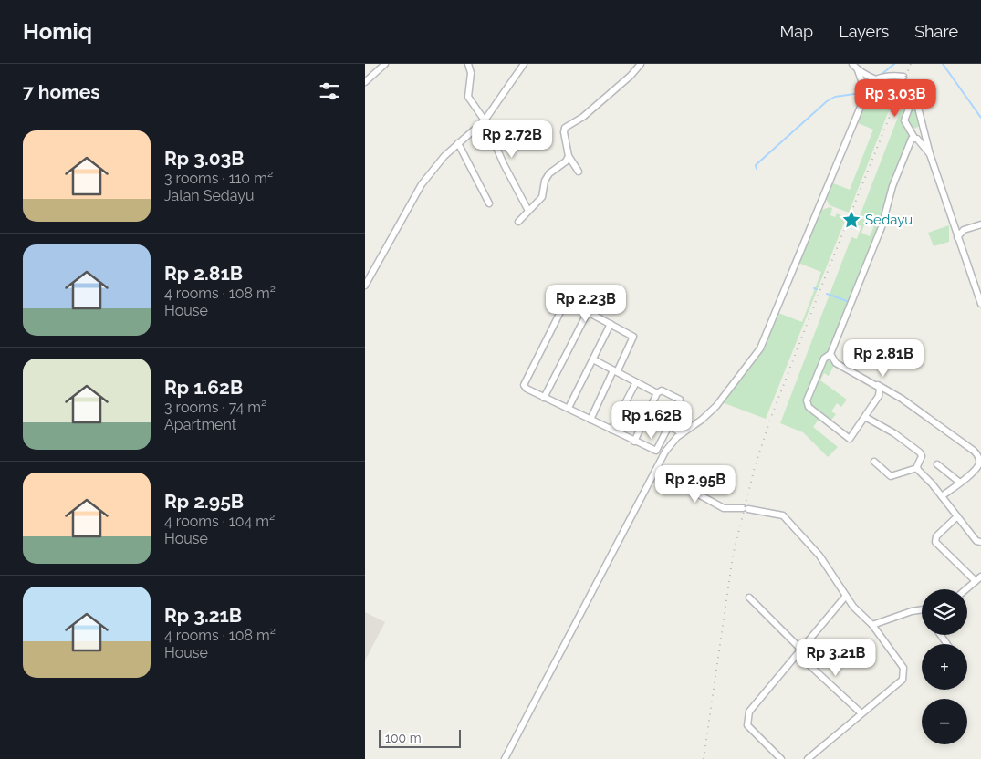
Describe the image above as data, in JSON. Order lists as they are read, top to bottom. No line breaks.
{"places":{"place":["Sedayu"]},"scale_bar":"100 m","page":{"header":"Homiq","nav":["Map","Layers","Share"],"heading":"7 homes","price":["Rp 3.03B","Rp 2.72B","Rp 2.23B","Rp 2.81B","Rp 1.62B","Rp 2.95B","Rp 3.21B"],"list":[{"name":"Rp 3.03B","note":"3 rooms · 110 m² · Jalan Sedayu"},{"name":"Rp 2.81B","note":"4 rooms · 108 m² · House"},{"name":"Rp 1.62B","note":"3 rooms · 74 m² · Apartment"},{"name":"Rp 2.95B","note":"4 rooms · 104 m² · House"},{"name":"Rp 3.21B","note":"4 rooms · 108 m² · House"}],"map_buttons":["+","−"],"scale":"100 m"}}
